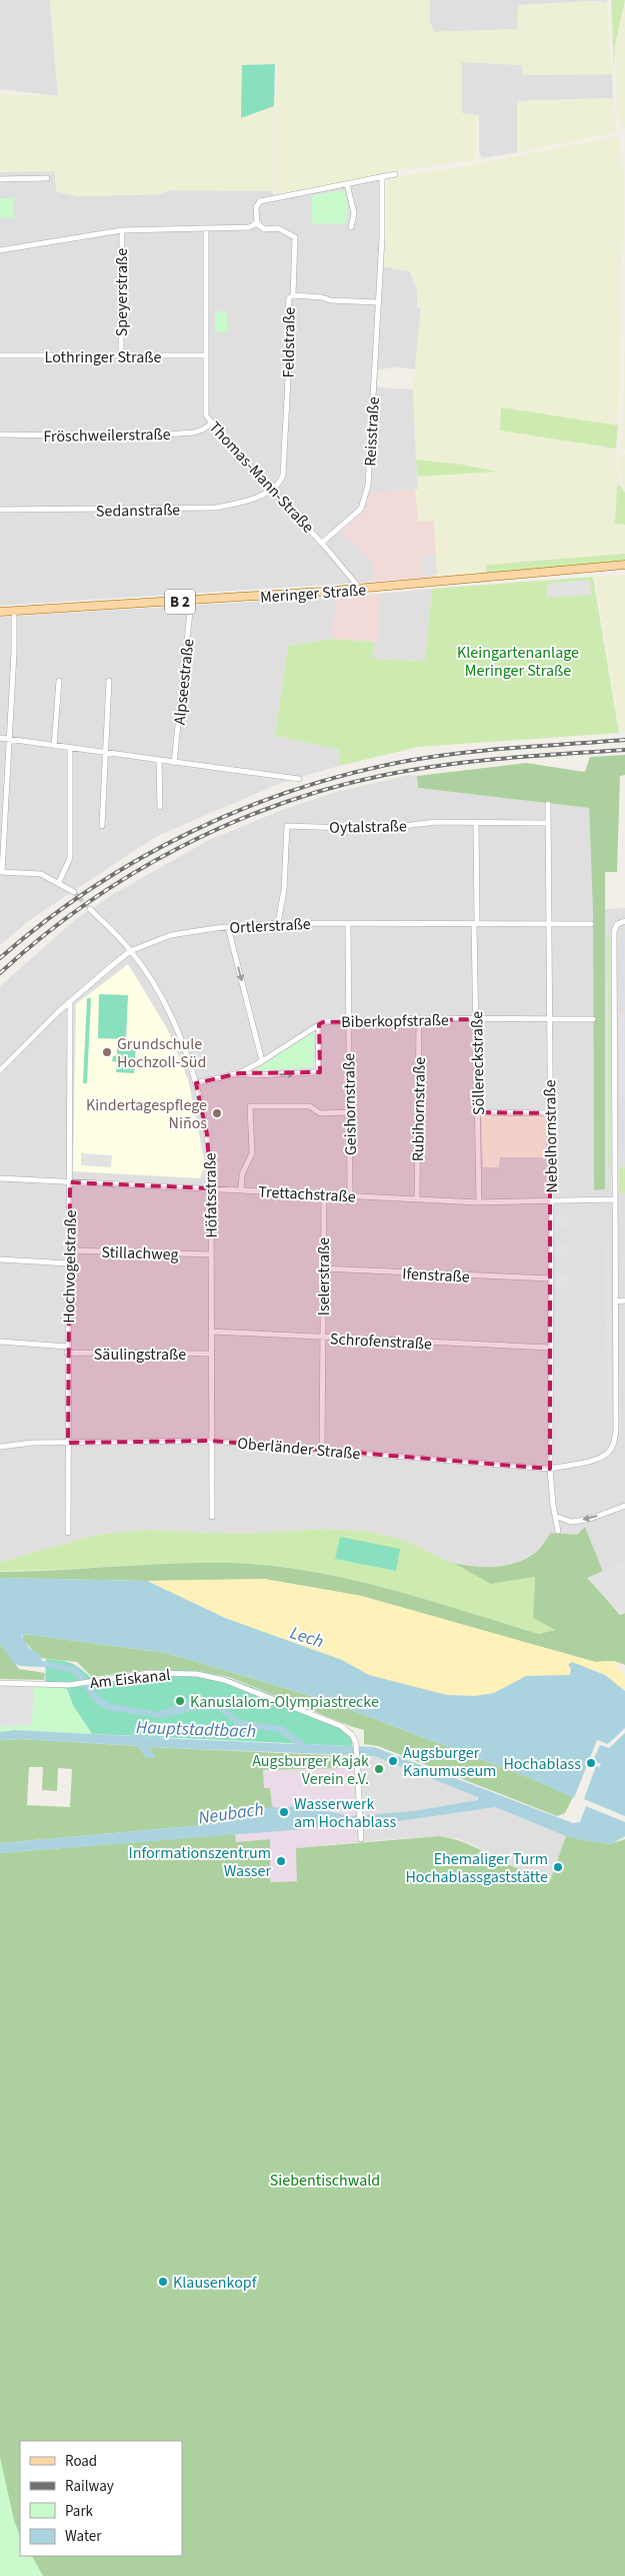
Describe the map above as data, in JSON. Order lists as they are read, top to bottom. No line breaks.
{"streets":{"main road":["Meringer Straße","B 2"],"street":["Speyerstraße","Feldstraße","Lothringer Straße","Reisstraße","Fröschweilerstraße","Thomas-Mann-Straße","Sedanstraße","Alpseestraße","Oytalstraße","Ortlerstraße","Biberkopfstraße","Söllereckstraße","Geishornstraße","Rubihornstraße","Nebelhornstraße","Trettachstraße","Höfatsstraße","Stillachweg","Hochvogelstraße","Ifenstraße","Iselerstraße","Schrofenstraße","Säulingstraße","Oberländer Straße","Am Eiskanal"]},"crossings":[["Speyerstraße","Lothringer Straße"],["Feldstraße","Thomas-Mann-Straße"],["Feldstraße","Sedanstraße"],["Lothringer Straße","Thomas-Mann-Straße"],["Reisstraße","Thomas-Mann-Straße"],["Fröschweilerstraße","Thomas-Mann-Straße"],["Thomas-Mann-Straße","Sedanstraße"],["Thomas-Mann-Straße","Meringer Straße"],["Meringer Straße","Alpseestraße"],["Oytalstraße","Ortlerstraße"],["Oytalstraße","Söllereckstraße"],["Oytalstraße","Nebelhornstraße"],["Ortlerstraße","Söllereckstraße"],["Ortlerstraße","Geishornstraße"],["Ortlerstraße","Nebelhornstraße"],["Ortlerstraße","Höfatsstraße"],["Ortlerstraße","Hochvogelstraße"],["Biberkopfstraße","Söllereckstraße"],["Biberkopfstraße","Geishornstraße"],["Biberkopfstraße","Rubihornstraße"],["Biberkopfstraße","Nebelhornstraße"],["Biberkopfstraße","Höfatsstraße"],["Söllereckstraße","Trettachstraße"],["Geishornstraße","Trettachstraße"],["Rubihornstraße","Trettachstraße"],["Nebelhornstraße","Trettachstraße"],["Nebelhornstraße","Ifenstraße"],["Nebelhornstraße","Schrofenstraße"],["Nebelhornstraße","Oberländer Straße"],["Trettachstraße","Höfatsstraße"],["Trettachstraße","Hochvogelstraße"],["Trettachstraße","Iselerstraße"],["Trettachstraße","Oberländer Straße"],["Höfatsstraße","Stillachweg"],["Höfatsstraße","Schrofenstraße"],["Höfatsstraße","Säulingstraße"],["Höfatsstraße","Oberländer Straße"],["Stillachweg","Hochvogelstraße"],["Hochvogelstraße","Säulingstraße"],["Hochvogelstraße","Oberländer Straße"],["Ifenstraße","Iselerstraße"],["Iselerstraße","Schrofenstraße"],["Iselerstraße","Oberländer Straße"]],"water":["Lech","Hauptstadtbach","Neubach"],"parks":["Kleingartenanlage Meringer Straße","Siebentischwald"],"places":["Grundschule Hochzoll-Süd","Kindertagespflege Niños","Kanuslalom-Olympiastrecke","Augsburger Kanumuseum","Hochablass","Augsburger Kajak Verein e.V.","Wasserwerk am Hochablass","Informationszentrum Wasser","Ehemaliger Turm Hochablassgaststätte","Klausenkopf"],"legend":["Road","Railway","Park","Water"]}
